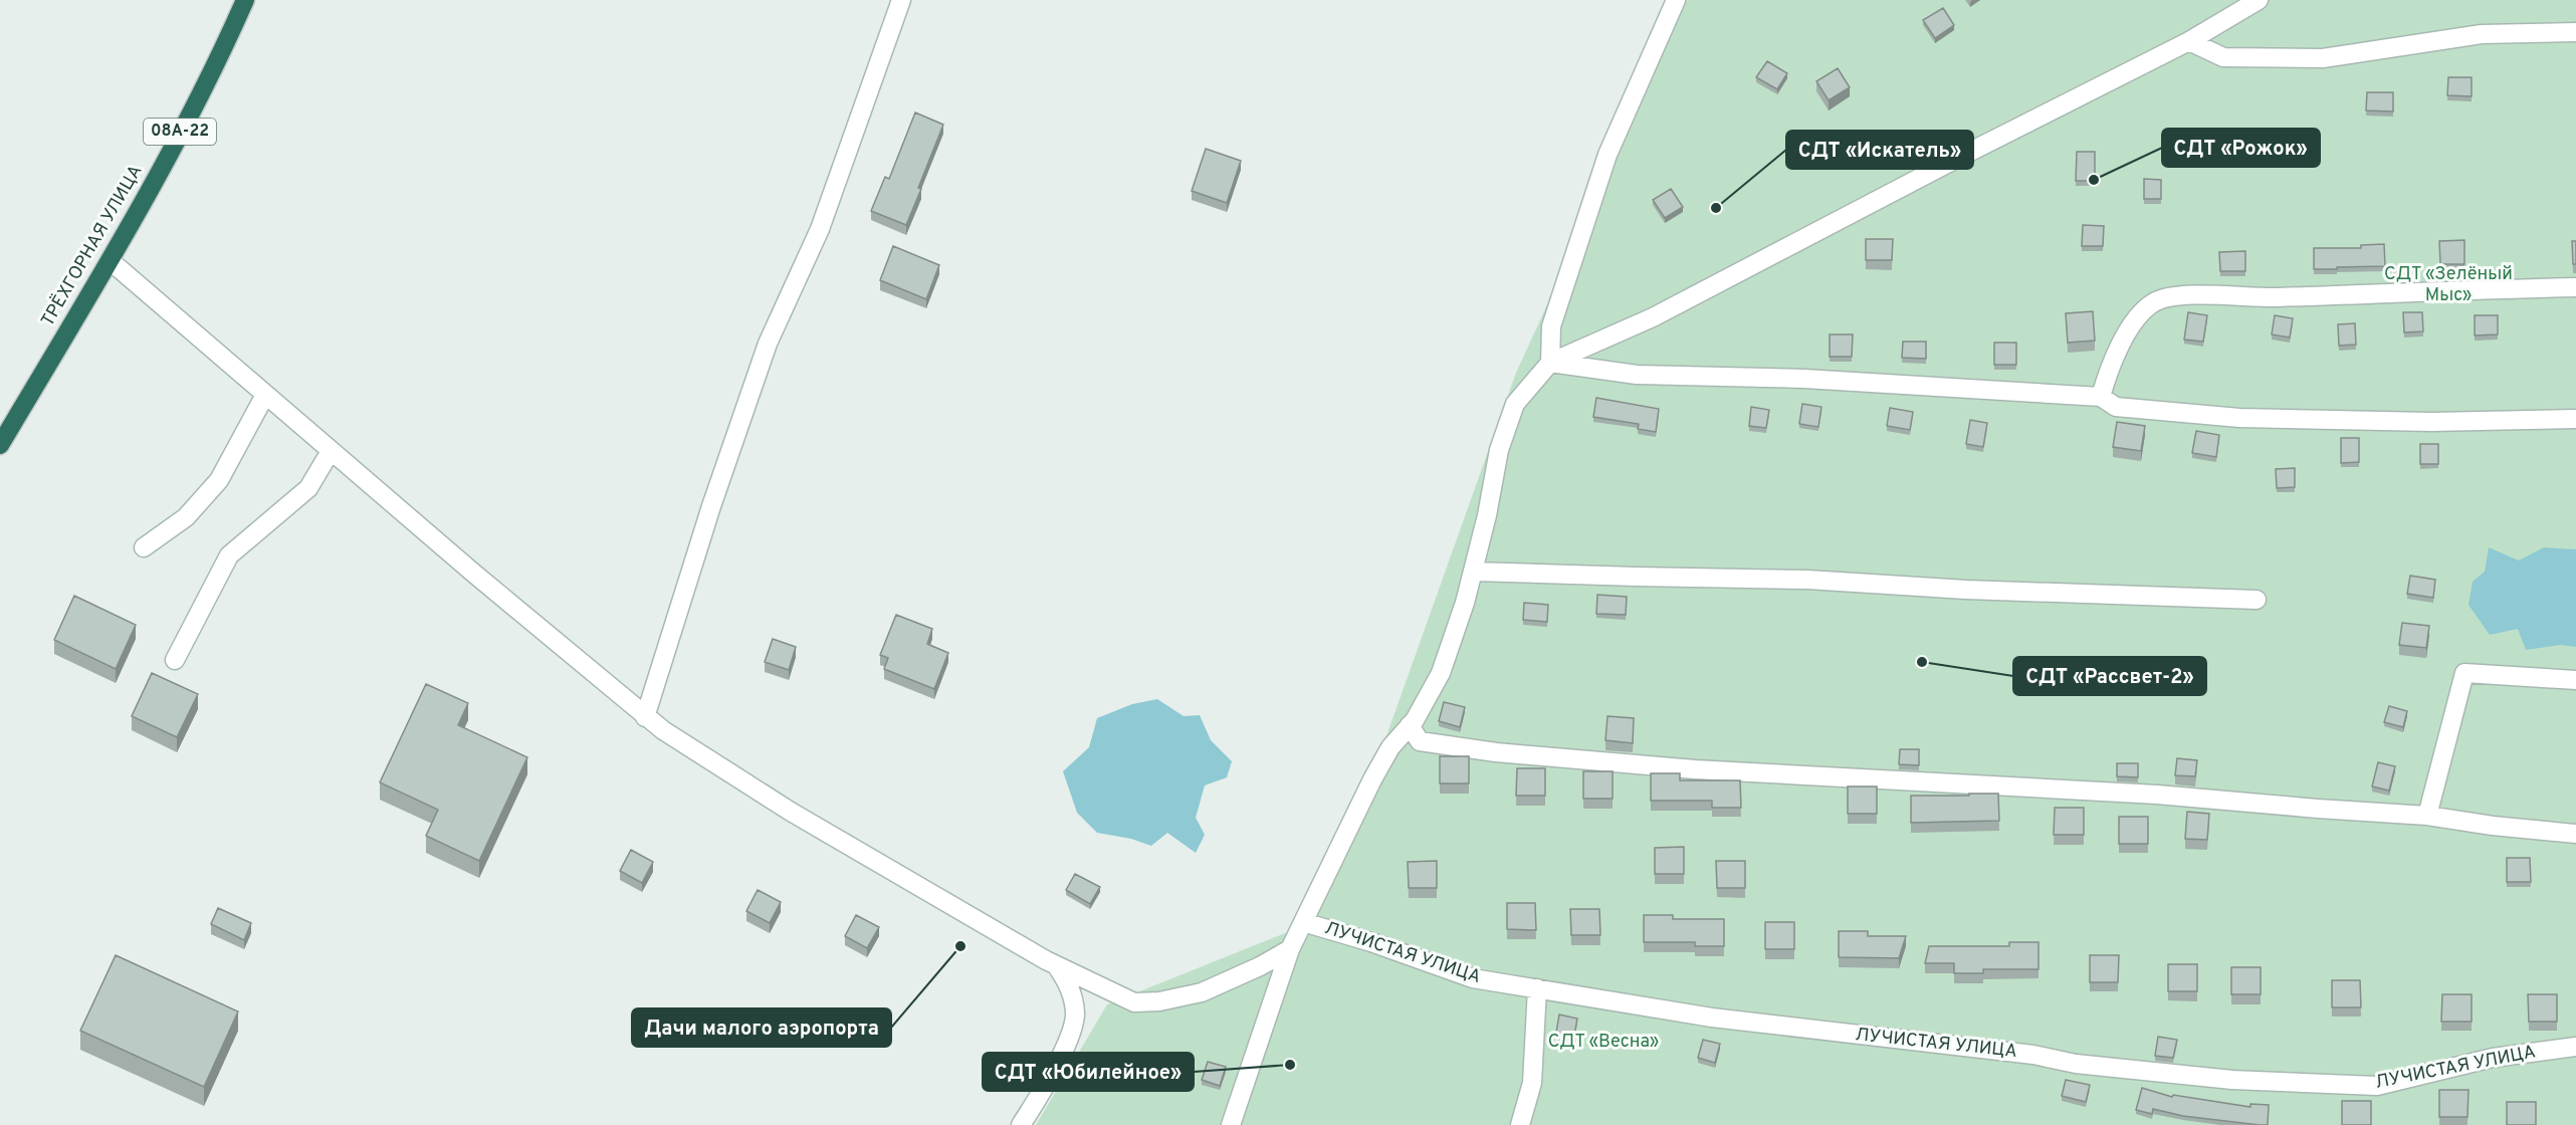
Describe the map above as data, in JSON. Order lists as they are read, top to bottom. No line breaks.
{"streets":{"highway":["08А-22","ТРЁХГОРНАЯ УЛИЦА"],"street":["ЛУЧИСТАЯ УЛИЦА"]},"parks":["СДТ «Зелёный Мыс»","СДТ «Весна»"],"places":["СДТ «Рожок»","СДТ «Искатель»","СДТ «Рассвет-2»","Дачи малого аэропорта","СДТ «Юбилейное»"]}
